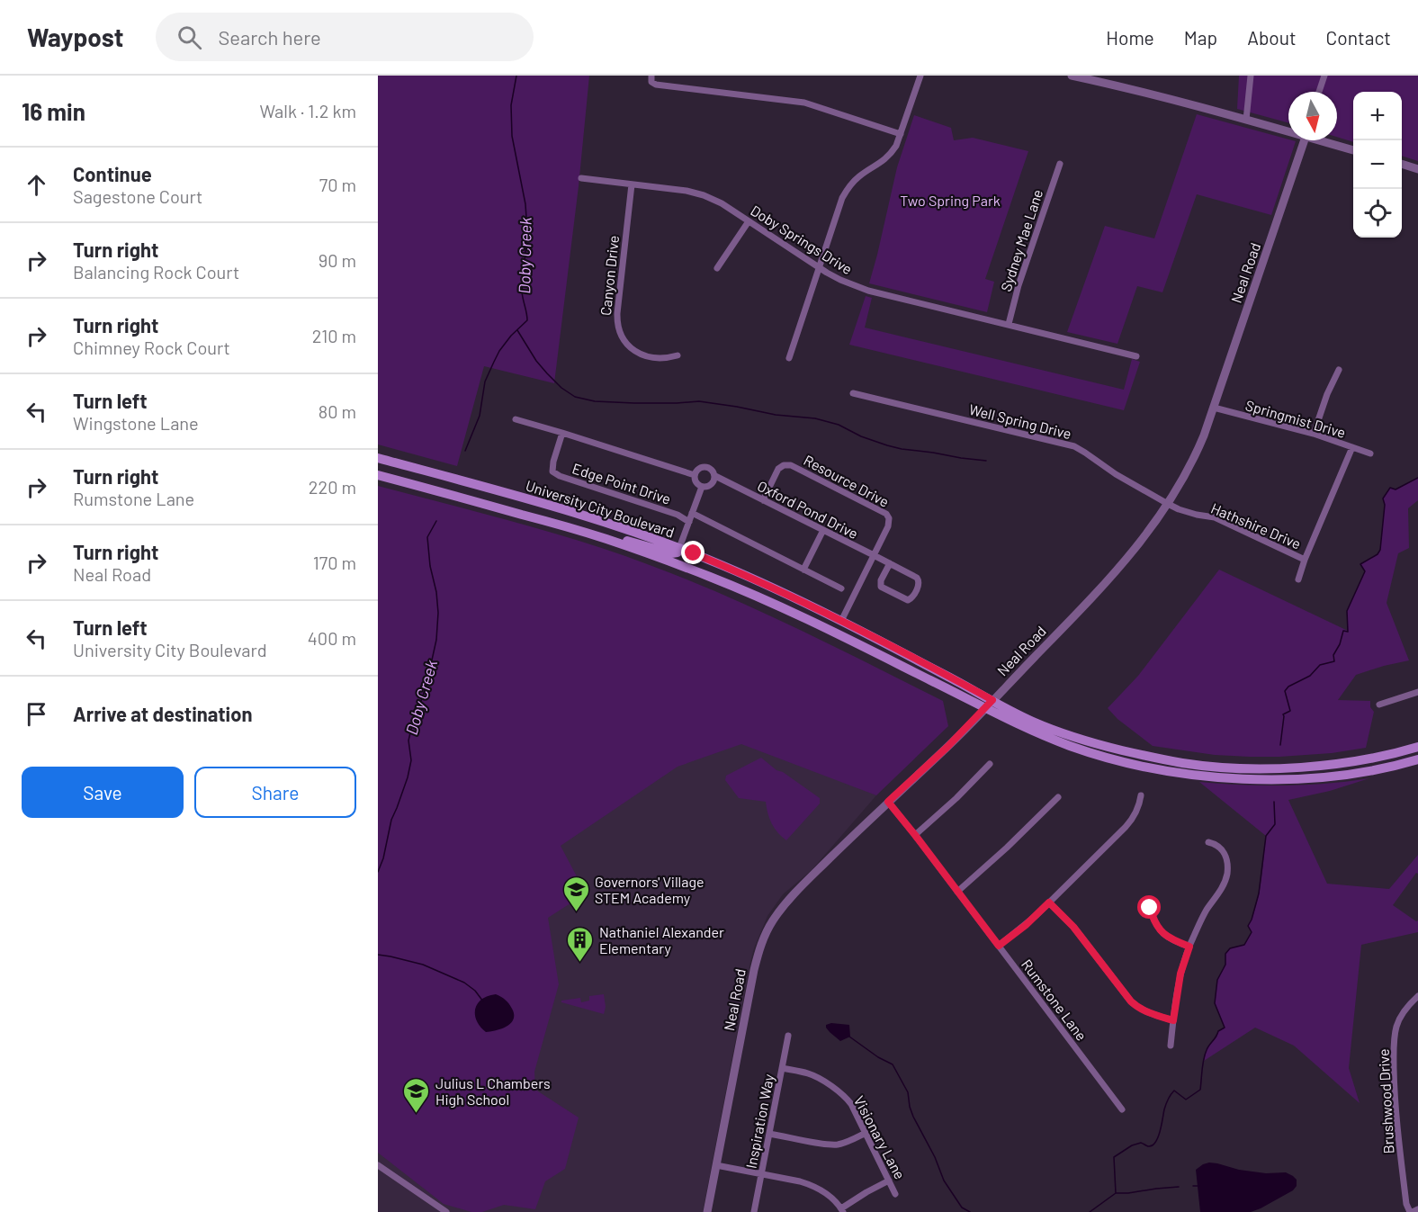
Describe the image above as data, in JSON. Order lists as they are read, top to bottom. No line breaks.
{"streets":{"main road":["University City Boulevard"],"street":["Doby Springs Drive","Sydney Mae Lane","Neal Road","Canyon Drive","Springmist Drive","Well Spring Drive","Resource Drive","Edge Point Drive","Oxford Pond Drive","Hathshire Drive","Rumstone Lane","Brushwood Drive","Inspiration Way","Visionary Lane"]},"crossings":[["Doby Springs Drive","Sydney Mae Lane"],["Doby Springs Drive","Canyon Drive"],["Neal Road","Springmist Drive"],["Neal Road","Well Spring Drive"],["Neal Road","University City Boulevard"],["Neal Road","Hathshire Drive"],["Neal Road","Rumstone Lane"],["Well Spring Drive","Hathshire Drive"],["Resource Drive","University City Boulevard"],["Resource Drive","Oxford Pond Drive"],["Edge Point Drive","Oxford Pond Drive"],["Inspiration Way","Visionary Lane"]],"water":["Doby Creek"],"parks":["Two Spring Park"],"places":{"school or university":["Governors' Village STEM Academy","Julius L Chambers High School"],"building":["Nathaniel Alexander Elementary"]},"north":"bottom","page":{"header":"Waypost","search":"Search here","nav":["Home","Map","About","Contact"],"heading":["16 min","Walk · 1.2 km"],"map_buttons":["+","−"],"list":[["Continue","Sagestone Court","70 m"],["Turn right","Balancing Rock Court","90 m"],["Turn right","Chimney Rock Court","210 m"],["Turn left","Wingstone Lane","80 m"],["Turn right","Rumstone Lane","220 m"],["Turn right","Neal Road","170 m"],["Turn left","University City Boulevard","400 m"],"Arrive at destination"],"buttons":["Save","Share"]}}
